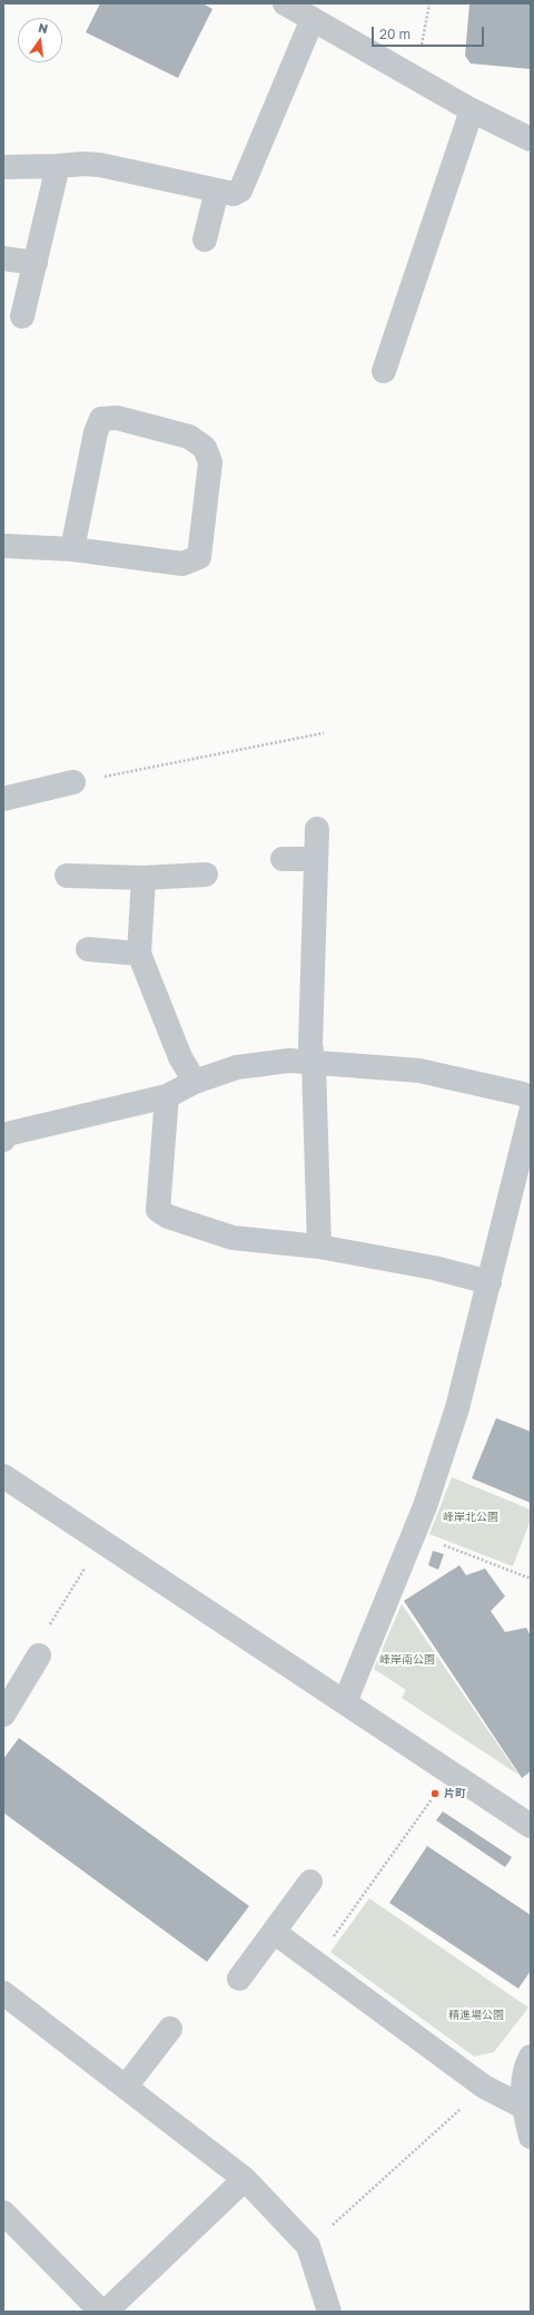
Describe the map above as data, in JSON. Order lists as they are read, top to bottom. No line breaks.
{"parks":["峰岸北公園","峰岸南公園","精進場公園"],"places":["片町"],"scale_bar":"20 m","north":"top"}
